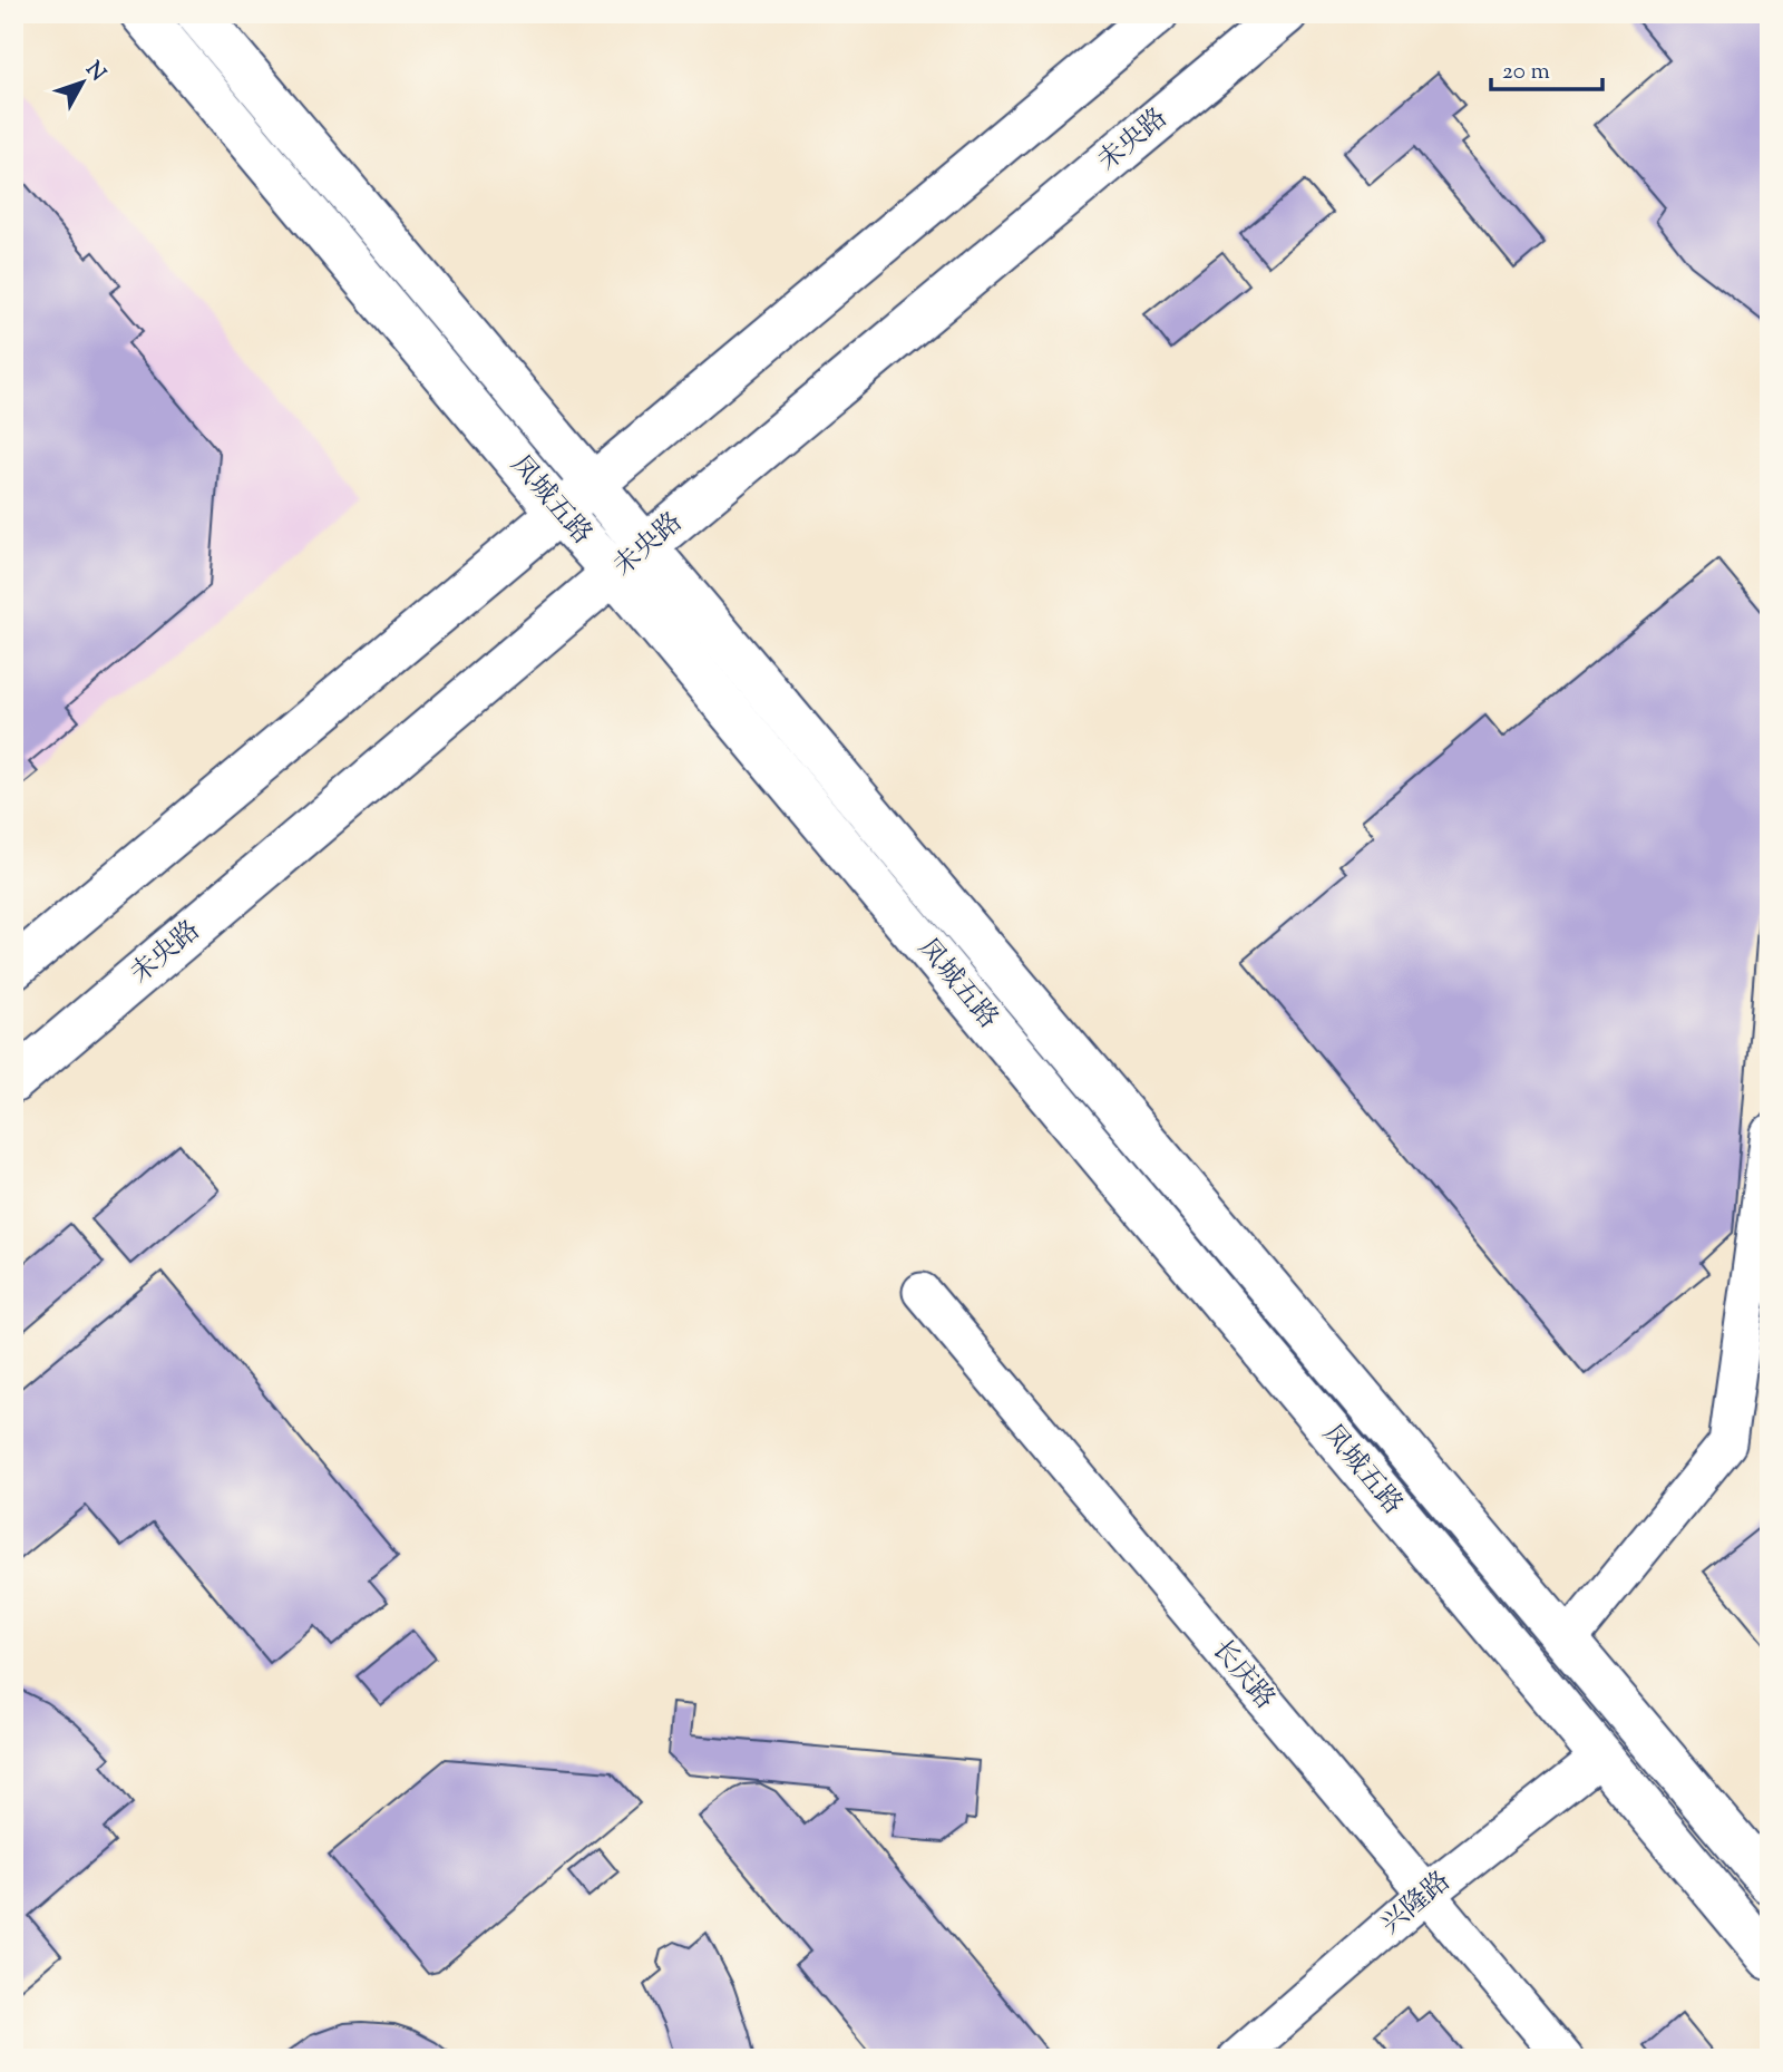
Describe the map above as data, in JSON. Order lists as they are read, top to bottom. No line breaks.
{"streets":{"main road":["未央路","凤城五路"],"street":["长庆路","兴隆路"]},"crossings":[["未央路","凤城五路"],["凤城五路","兴隆路"],["长庆路","兴隆路"]],"scale_bar":"20 m","north":"top right"}
